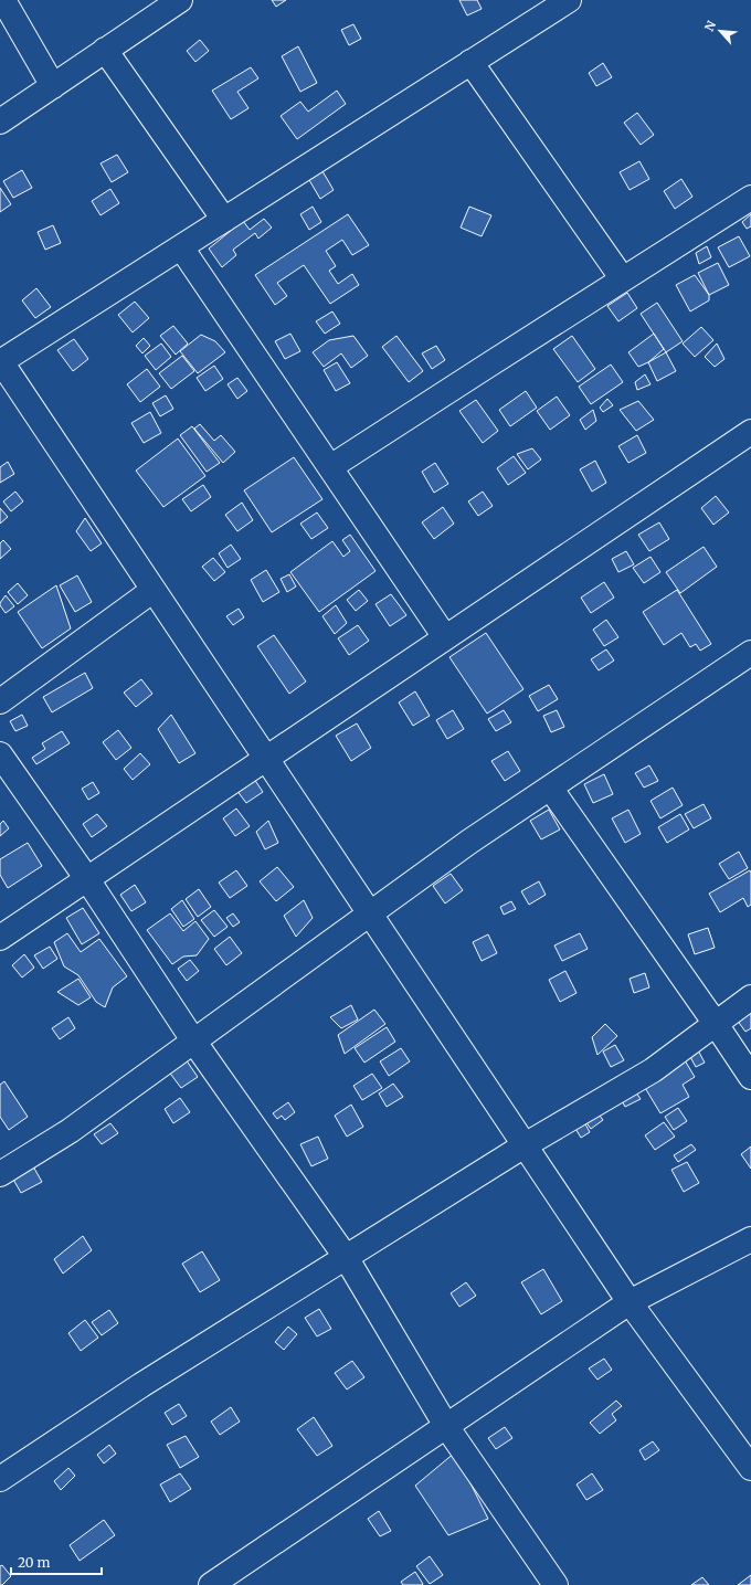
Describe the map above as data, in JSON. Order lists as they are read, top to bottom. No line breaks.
{"scale_bar":"20 m","north":"top left"}
